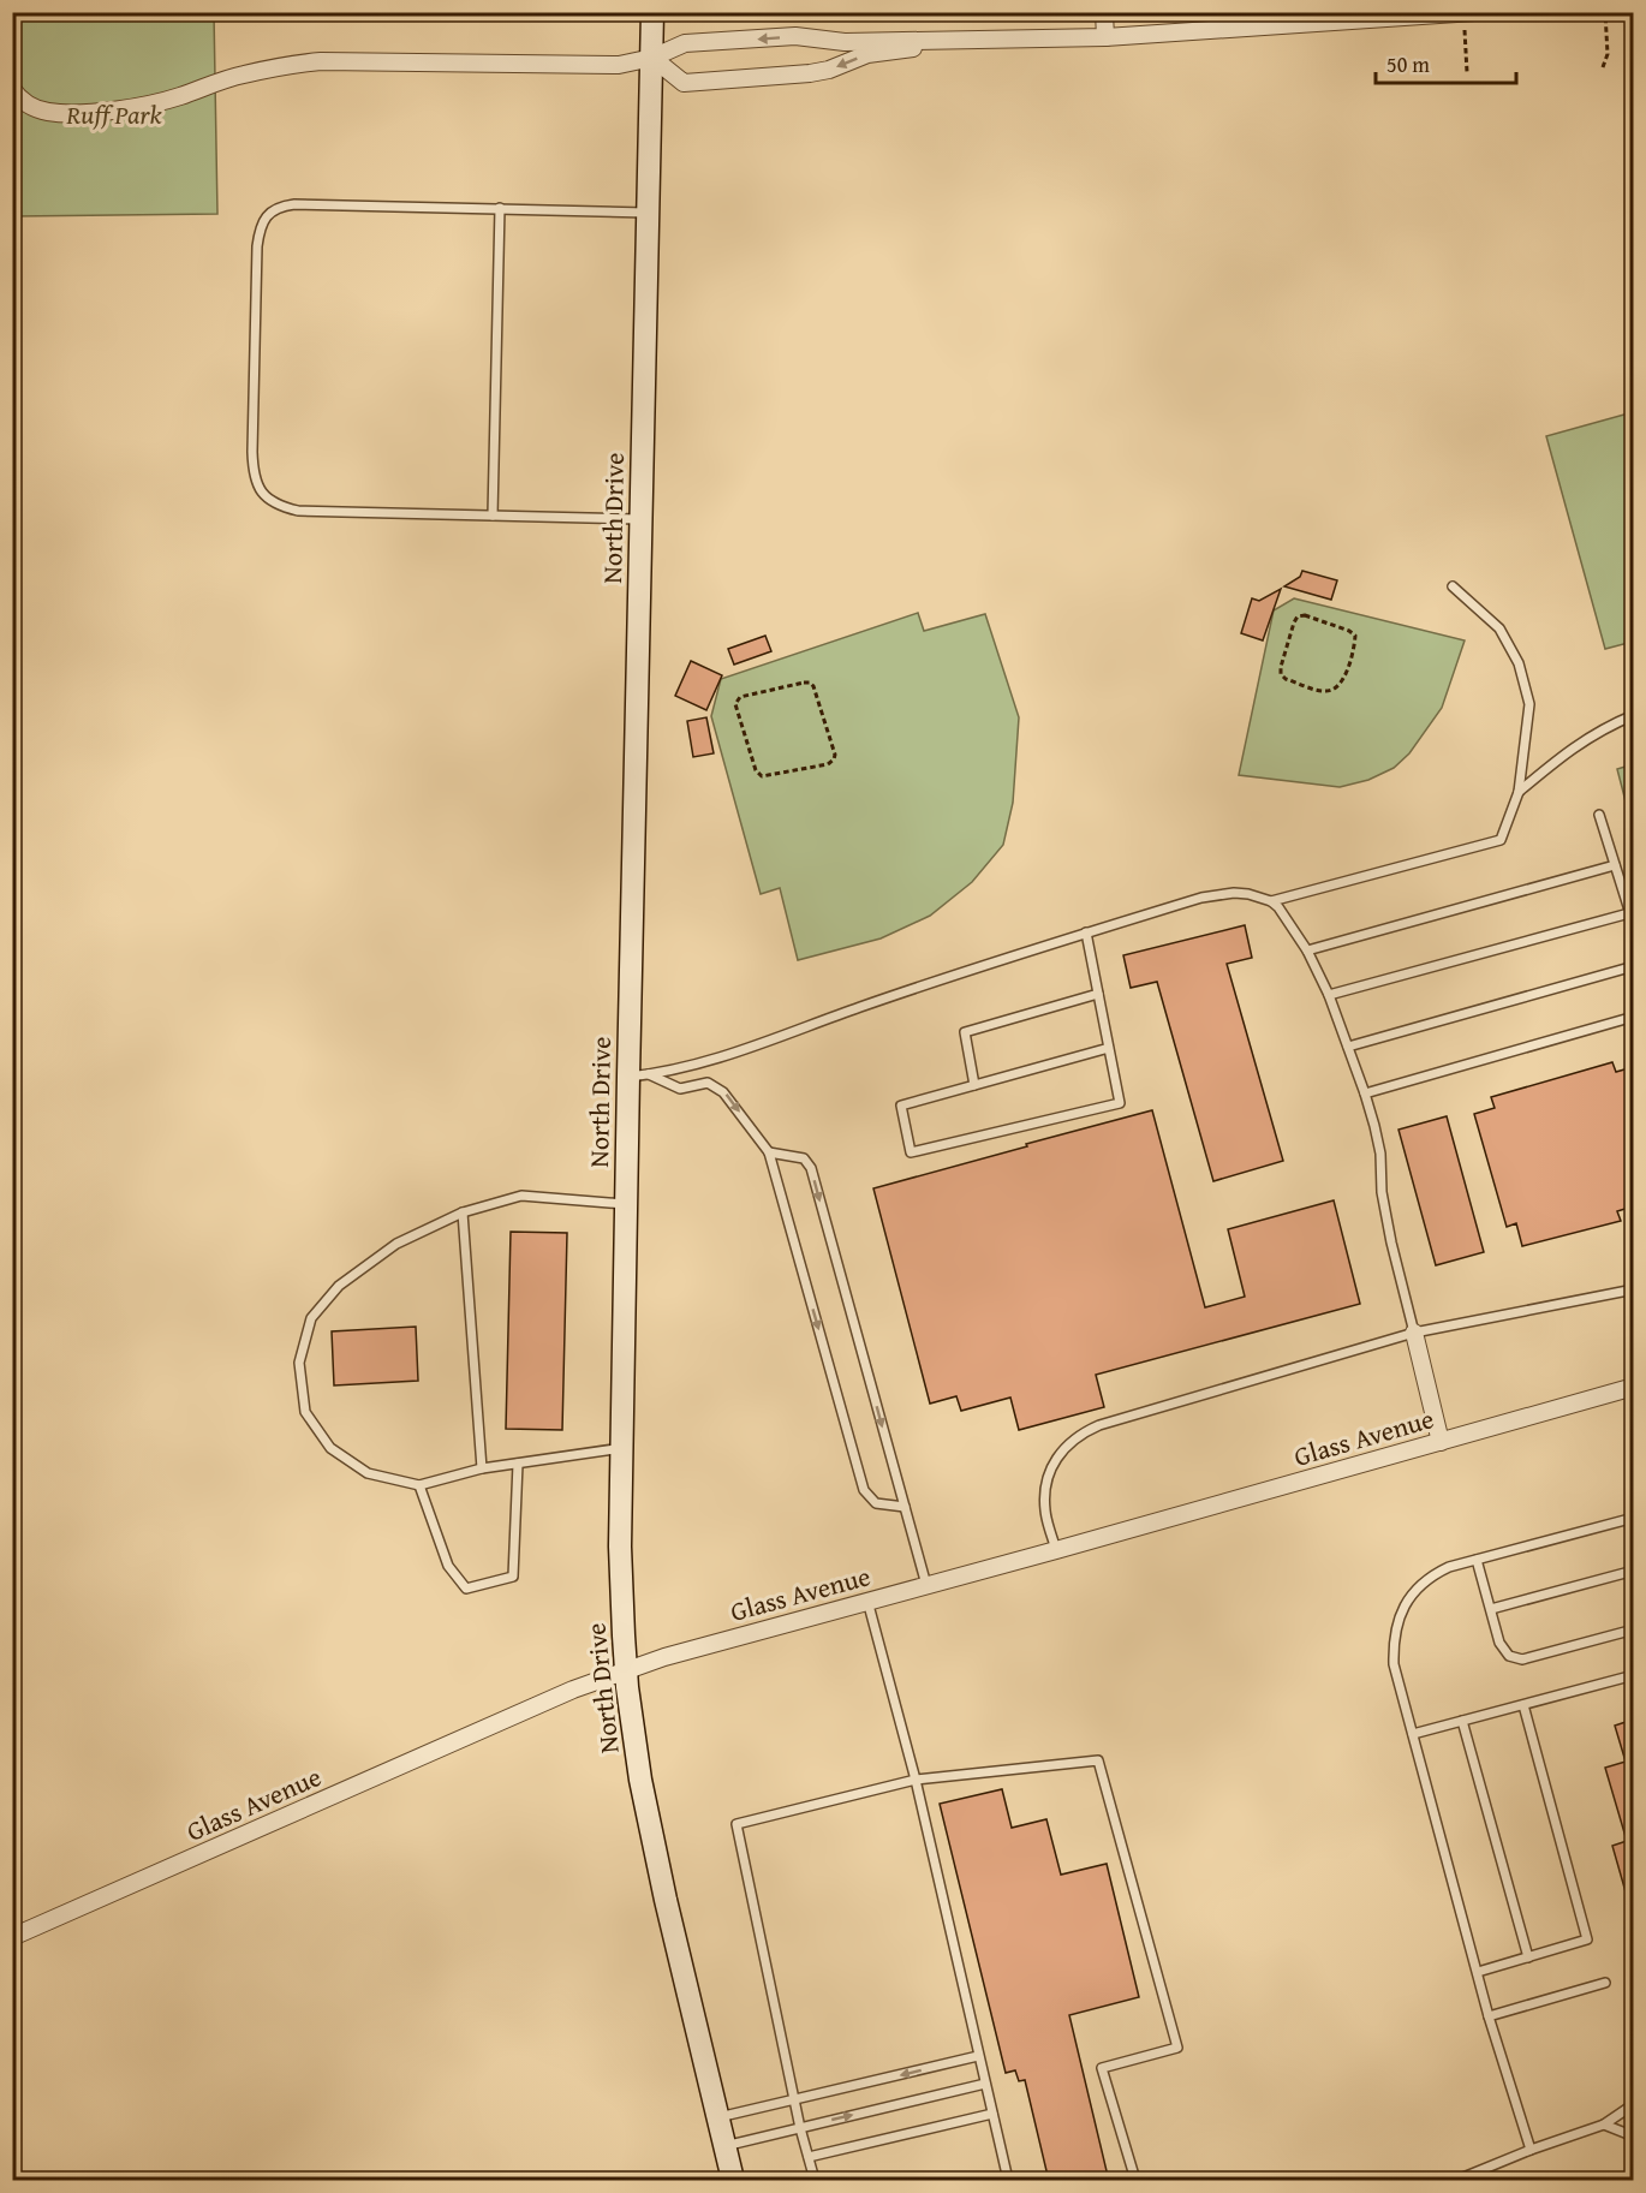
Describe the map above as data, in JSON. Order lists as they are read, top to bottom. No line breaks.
{"streets":{"main road":["North Drive"],"street":["Glass Avenue"]},"crossings":[["North Drive","Glass Avenue"]],"parks":["Ruff Park"],"scale_bar":"50 m"}
